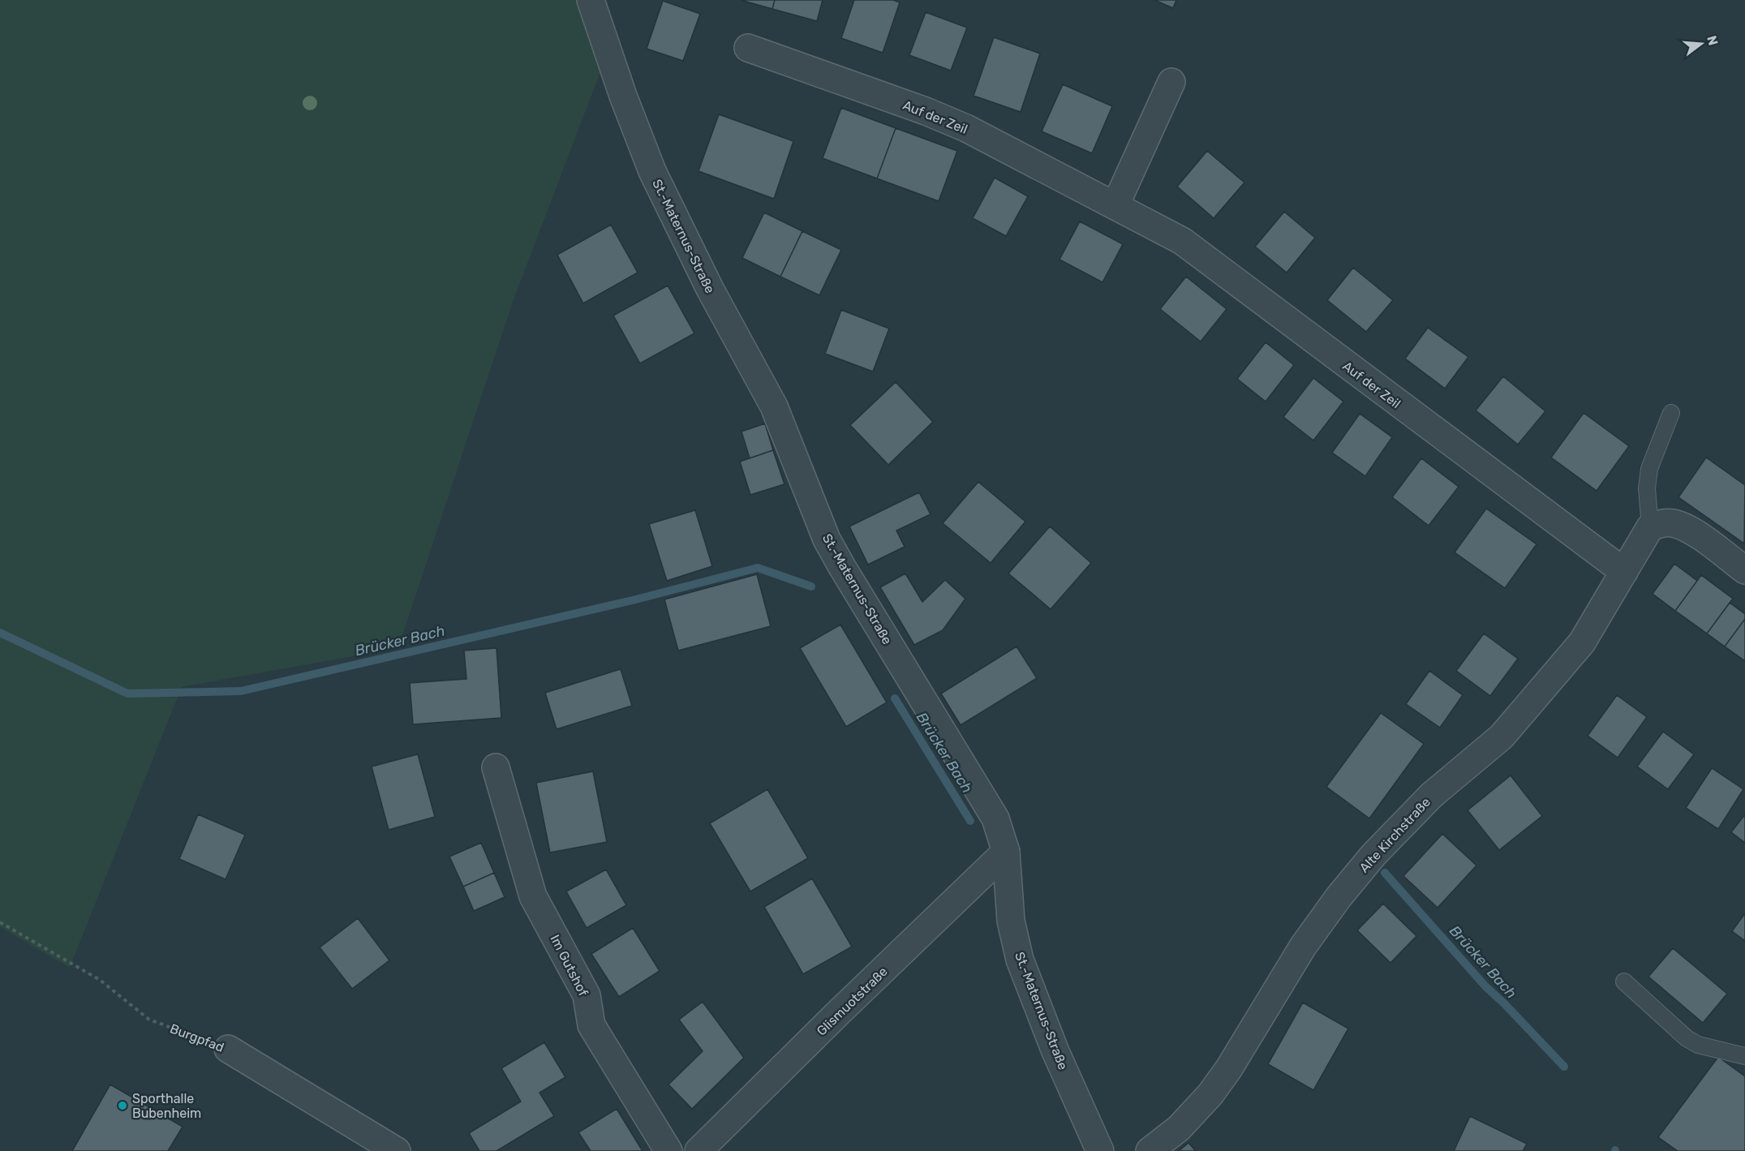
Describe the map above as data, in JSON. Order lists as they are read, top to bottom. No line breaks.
{"streets":{"street":["Auf der Zeil","St.-Maternus-Straße","Alte Kirchstraße","Im Gutshof","Glismuotstraße","Burgpfad"]},"crossings":[["Auf der Zeil","Alte Kirchstraße"],["St.-Maternus-Straße","Glismuotstraße"]],"water":["Brücker Bach"],"places":["Sporthalle Bubenheim"],"north":"right"}
